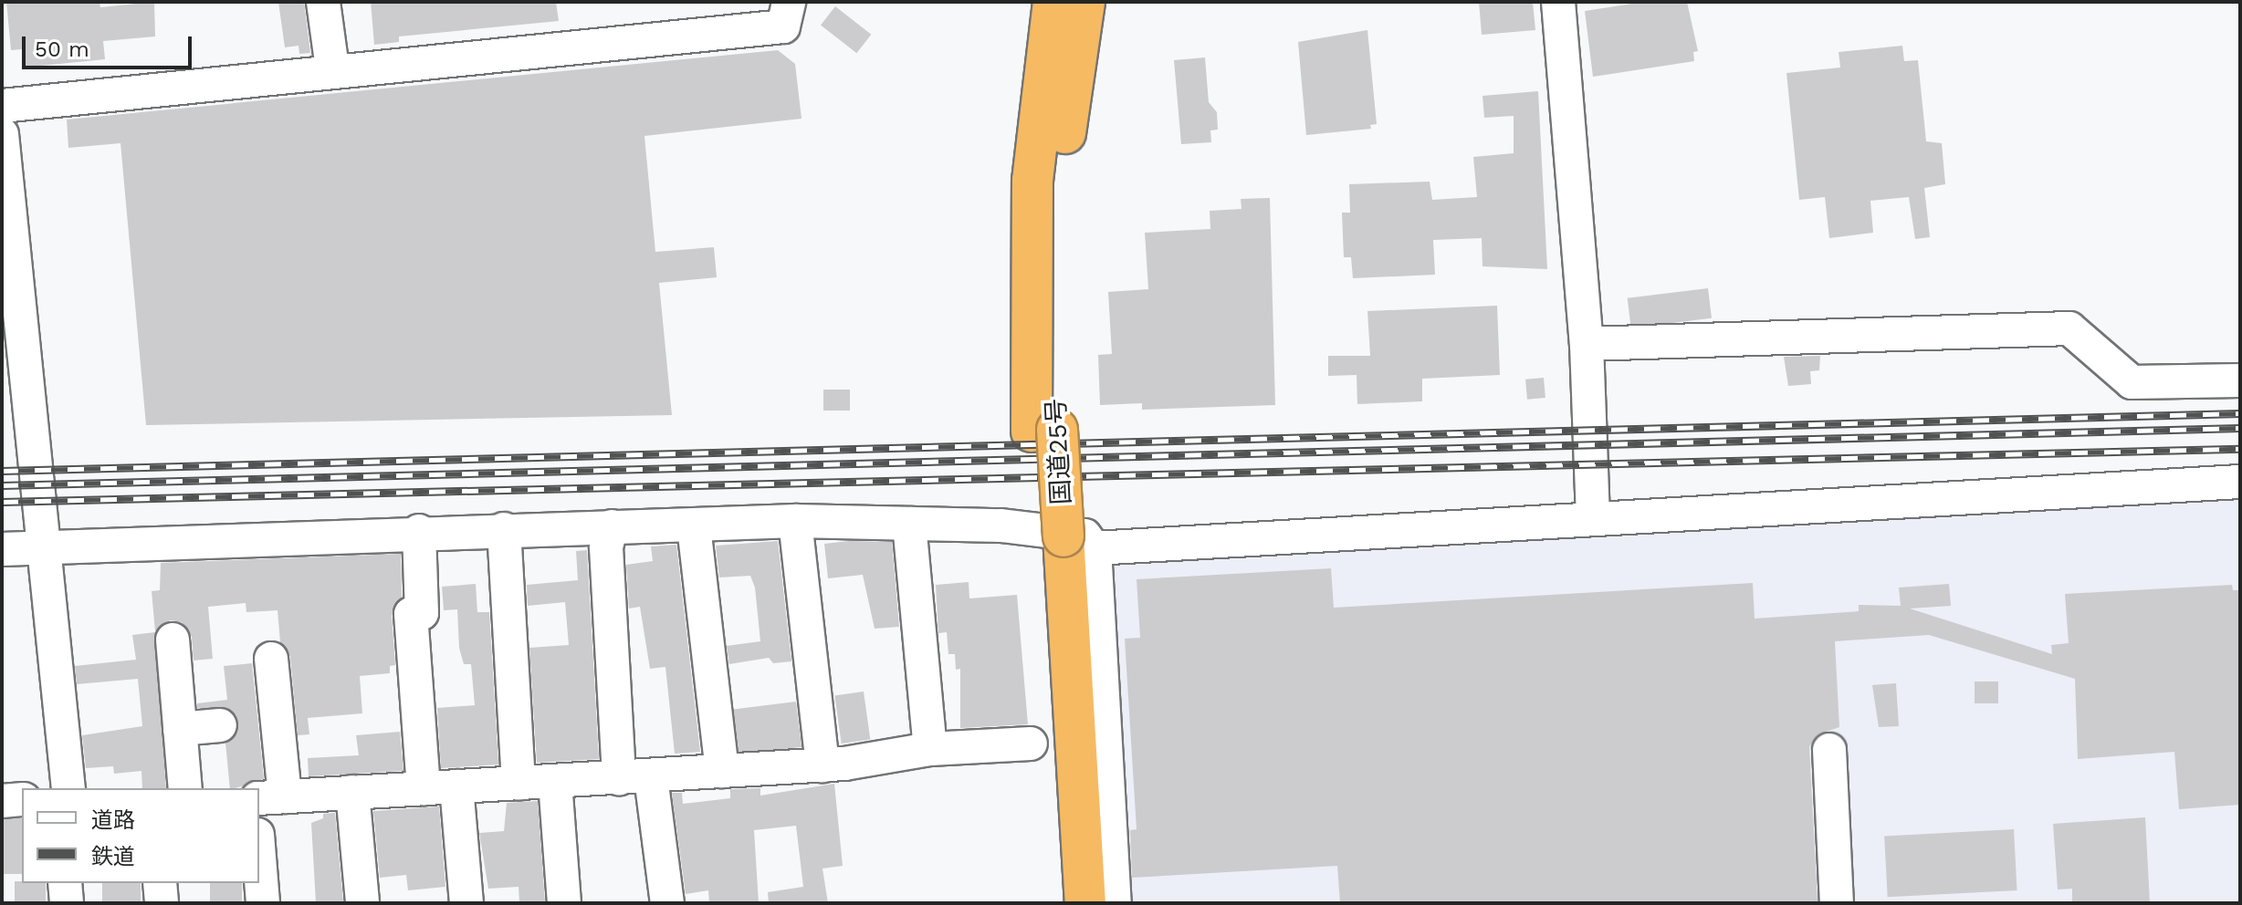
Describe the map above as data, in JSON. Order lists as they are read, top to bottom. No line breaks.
{"streets":{"highway":["国道25号"]},"legend":["道路","鉄道"],"scale_bar":"50 m"}
